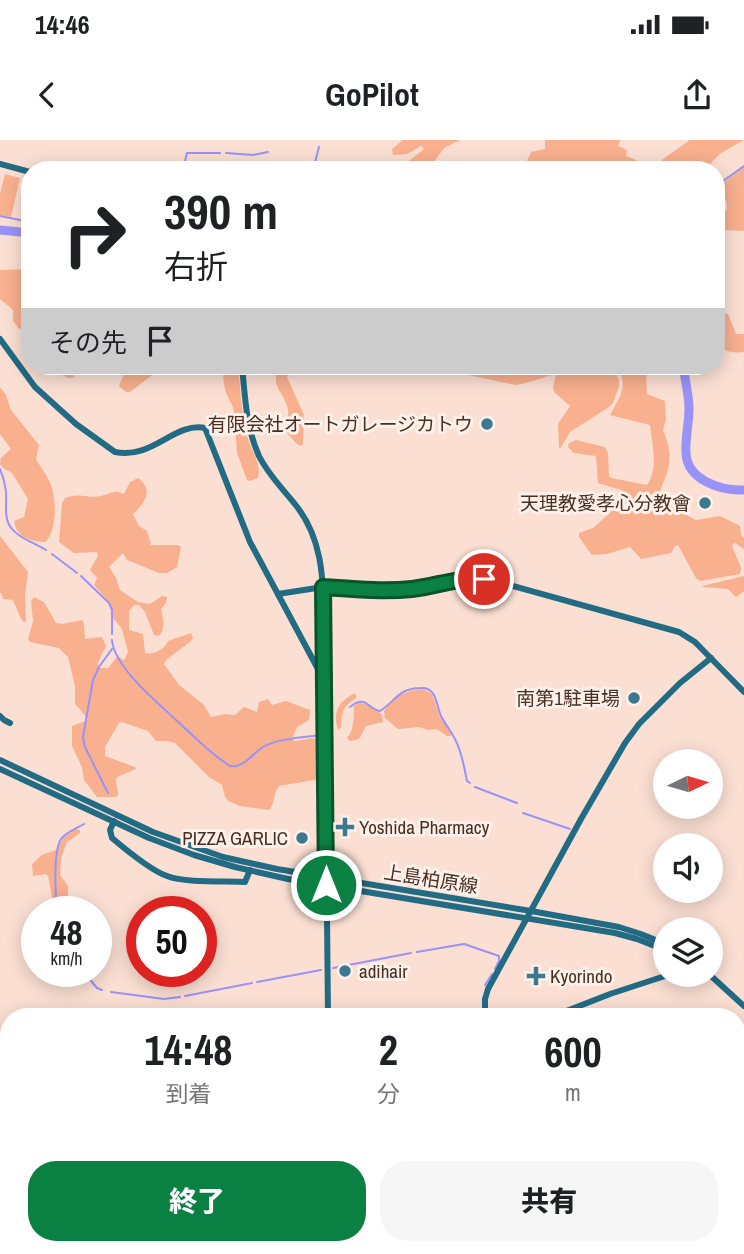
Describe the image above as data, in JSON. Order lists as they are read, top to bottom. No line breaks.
{"streets":{"street":["上島柏原線"]},"places":{"other":["有限会社オートガレージカトウ","天理教愛孝心分教會","南第1駐車場","PIZZA GARLIC","adihair"],"health":["Yoshida Pharmacy","Kyorindo"]},"north":"right","page":{"status":"14:46","header":"GoPilot","turn":["390 m","右折"],"then":"その先","speed":"48 km/h","limit":"50","eta":["14:48","到着","2","分","600","m"],"buttons":["終了","共有"]}}
